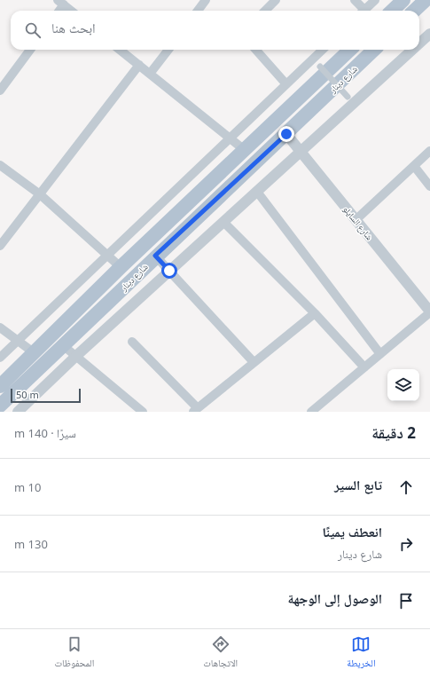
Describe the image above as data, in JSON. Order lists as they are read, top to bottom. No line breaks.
{"streets":{"main road":["شارع دينار"],"street":["شارع السايلو"]},"crossings":[["شارع دينار","شارع السايلو"]],"scale_bar":"50 m","page":{"search":"ابحث هنا","scale":"50 m","heading":["2 دقيقة","سيرًا · 140 m"],"list":[["تابع السير","10 m"],["انعطف يمينًا","شارع دينار","130 m"],"الوصول إلى الوجهة"],"nav":["الخريطة","الاتجاهات","المحفوظات"]}}
